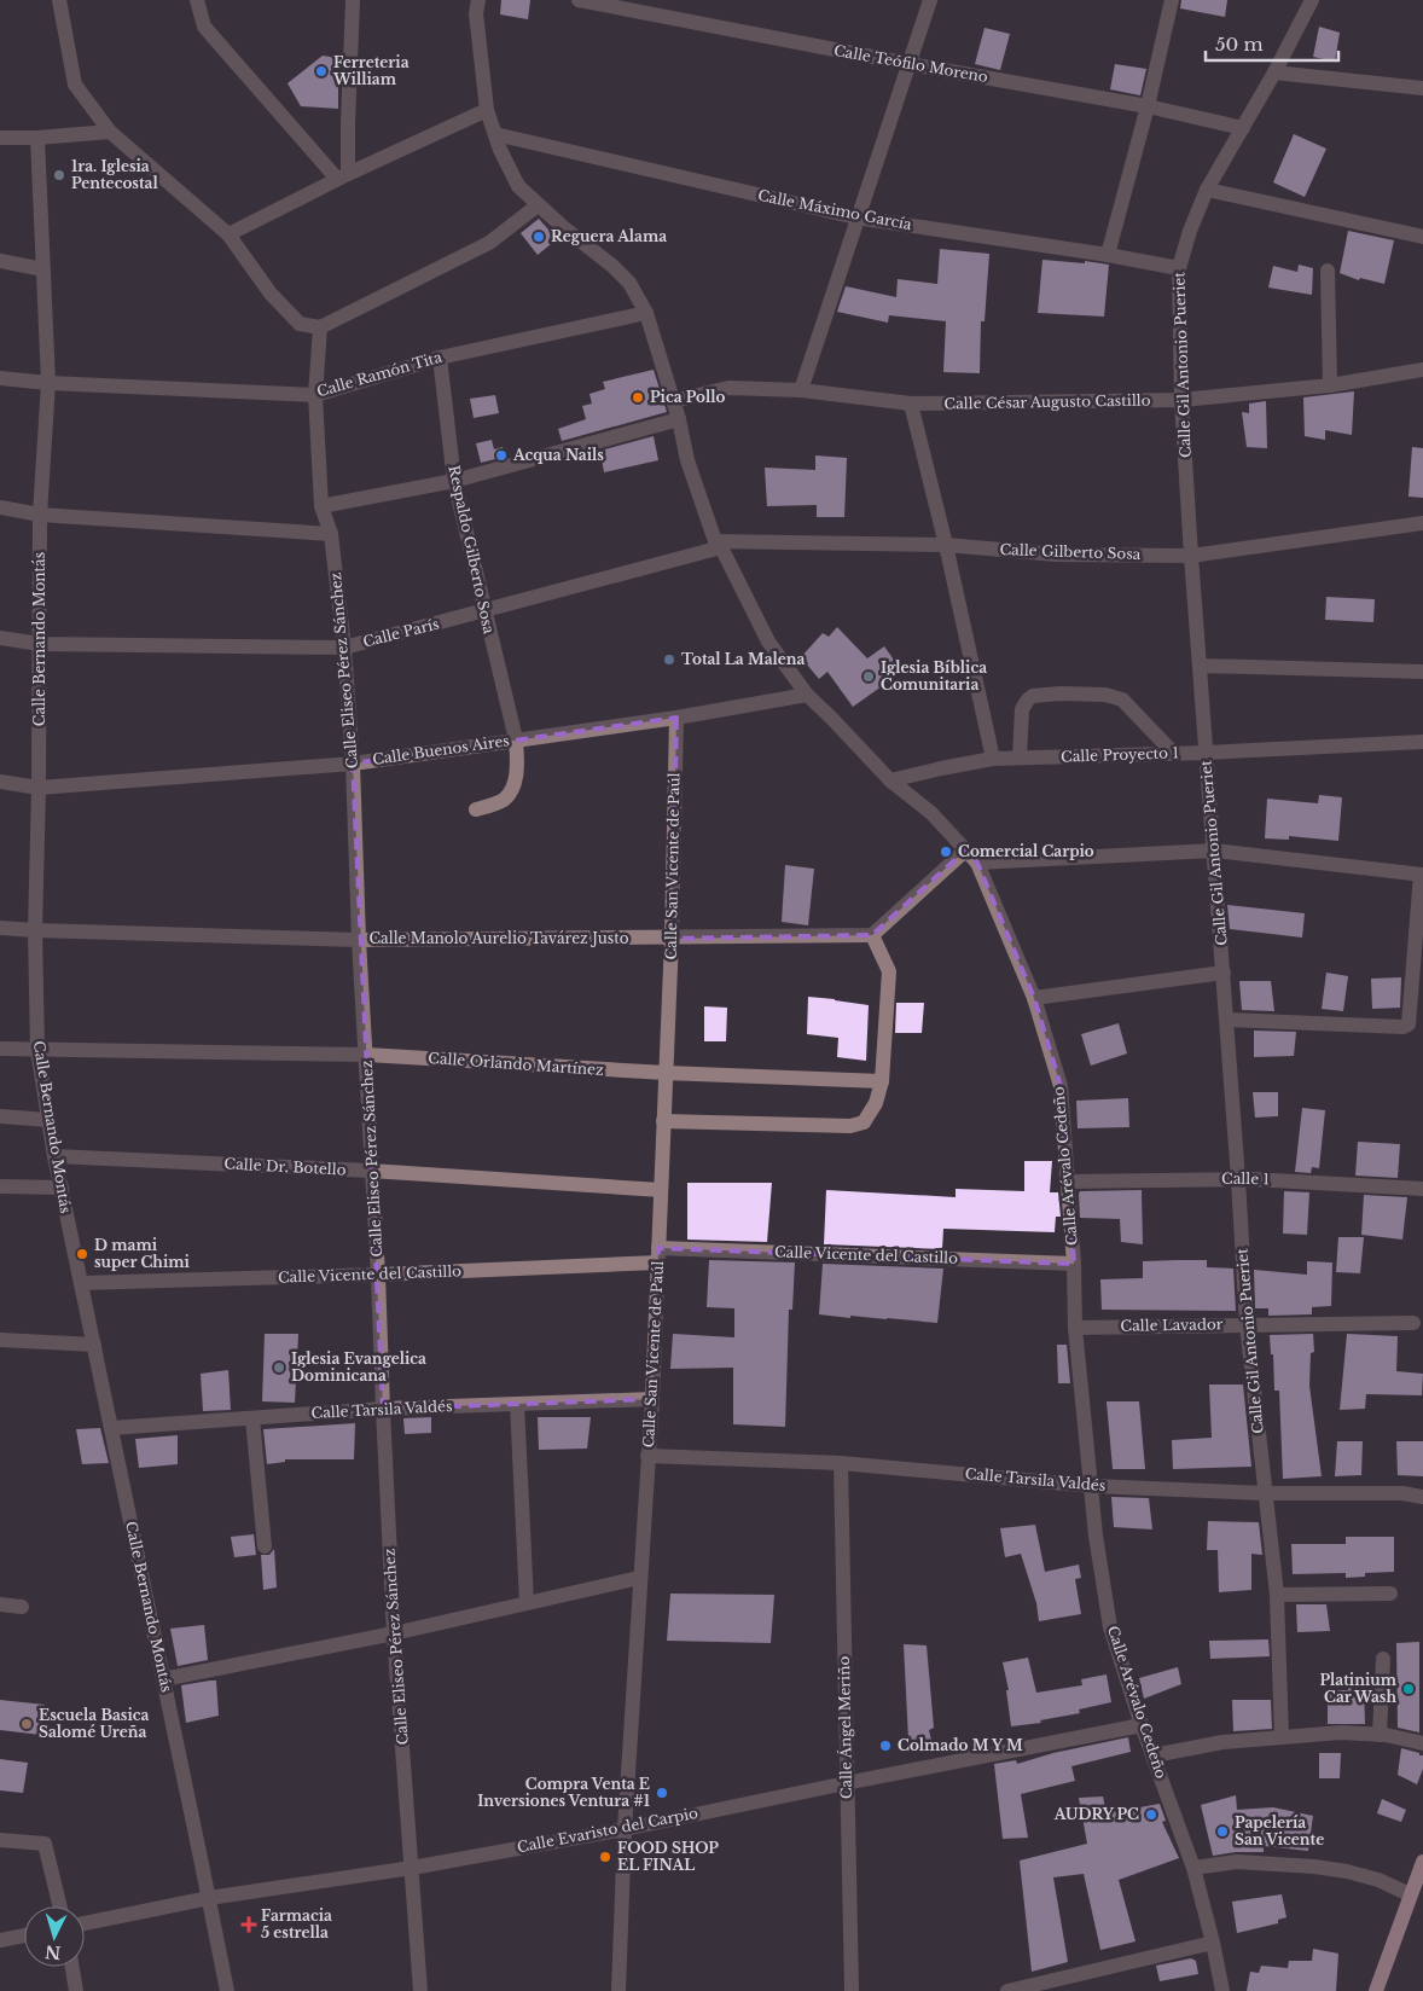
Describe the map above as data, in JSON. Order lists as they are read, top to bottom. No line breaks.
{"streets":{"street":["Calle Teófilo Moreno","Calle Máximo García","Calle Gil Antonio Pueriet","Calle Ramón Tita","Calle César Augusto Castillo","Respaldo Gilberto Sosa","Calle Gilberto Sosa","Calle París","Calle Bernando Montás","Calle Eliseo Pérez Sánchez","Calle Buenos Aires","Calle Proyecto 1","Calle San Vicente de Paúl","Calle Manolo Aurelio Tavárez Justo","Calle Orlando Martínez","Calle Arévalo Cedeño","Calle Dr. Botello","Calle 1","Calle Vicente del Castillo","Calle Lavador","Calle Tarsila Valdés","Calle Ángel Meriño","Calle Evaristo del Carpio"]},"crossings":[["Calle Teófilo Moreno","Calle Gil Antonio Pueriet"],["Calle Máximo García","Calle Gil Antonio Pueriet"],["Calle Máximo García","Calle Arévalo Cedeño"],["Calle Gil Antonio Pueriet","Calle César Augusto Castillo"],["Calle Gil Antonio Pueriet","Calle Gilberto Sosa"],["Calle Gil Antonio Pueriet","Calle Proyecto 1"],["Calle Gil Antonio Pueriet","Calle 1"],["Calle Gil Antonio Pueriet","Calle Lavador"],["Calle Gil Antonio Pueriet","Calle Tarsila Valdés"],["Calle Ramón Tita","Respaldo Gilberto Sosa"],["Calle Ramón Tita","Calle Bernando Montás"],["Calle Ramón Tita","Calle Eliseo Pérez Sánchez"],["Calle Ramón Tita","Calle Arévalo Cedeño"],["Calle César Augusto Castillo","Calle Arévalo Cedeño"],["Respaldo Gilberto Sosa","Calle París"],["Respaldo Gilberto Sosa","Calle Buenos Aires"],["Calle Gilberto Sosa","Calle París"],["Calle Gilberto Sosa","Calle Arévalo Cedeño"],["Calle París","Calle Bernando Montás"],["Calle París","Calle Eliseo Pérez Sánchez"],["Calle París","Calle Arévalo Cedeño"],["Calle Bernando Montás","Calle Buenos Aires"],["Calle Bernando Montás","Calle Manolo Aurelio Tavárez Justo"],["Calle Bernando Montás","Calle Orlando Martínez"],["Calle Bernando Montás","Calle Dr. Botello"],["Calle Bernando Montás","Calle Vicente del Castillo"],["Calle Bernando Montás","Calle Tarsila Valdés"],["Calle Bernando Montás","Calle Evaristo del Carpio"],["Calle Eliseo Pérez Sánchez","Calle Buenos Aires"],["Calle Eliseo Pérez Sánchez","Calle Manolo Aurelio Tavárez Justo"],["Calle Eliseo Pérez Sánchez","Calle Orlando Martínez"],["Calle Eliseo Pérez Sánchez","Calle Dr. Botello"],["Calle Eliseo Pérez Sánchez","Calle Vicente del Castillo"],["Calle Eliseo Pérez Sánchez","Calle Tarsila Valdés"],["Calle Eliseo Pérez Sánchez","Calle Evaristo del Carpio"],["Calle Buenos Aires","Calle San Vicente de Paúl"],["Calle Buenos Aires","Calle Arévalo Cedeño"],["Calle Proyecto 1","Calle Arévalo Cedeño"],["Calle San Vicente de Paúl","Calle Manolo Aurelio Tavárez Justo"],["Calle San Vicente de Paúl","Calle Orlando Martínez"],["Calle San Vicente de Paúl","Calle Dr. Botello"],["Calle San Vicente de Paúl","Calle Vicente del Castillo"],["Calle San Vicente de Paúl","Calle Tarsila Valdés"],["Calle San Vicente de Paúl","Calle Evaristo del Carpio"],["Calle Arévalo Cedeño","Calle 1"],["Calle Arévalo Cedeño","Calle Vicente del Castillo"],["Calle Arévalo Cedeño","Calle Lavador"],["Calle Arévalo Cedeño","Calle Tarsila Valdés"],["Calle Arévalo Cedeño","Calle Evaristo del Carpio"],["Calle Tarsila Valdés","Calle Ángel Meriño"],["Calle Ángel Meriño","Calle Evaristo del Carpio"]],"places":{"other":["Ferreteria William","1ra. Iglesia Pentecostal","Reguera Alama","Pica Pollo","Acqua Nails","Total La Malena","Iglesia Bíblica Comunitaria","Comercial Carpio","D mami super Chimi","Iglesia Evangelica Dominicana","Platinium Car Wash","Escuela Basica Salomé Ureña","Colmado M Y M","Compra Venta E Inversiones Ventura #1","AUDRY PC","Papelería San Vicente","FOOD SHOP EL FINAL"],"health":["Farmacia 5 estrella"]},"scale_bar":"50 m","north":"bottom"}
